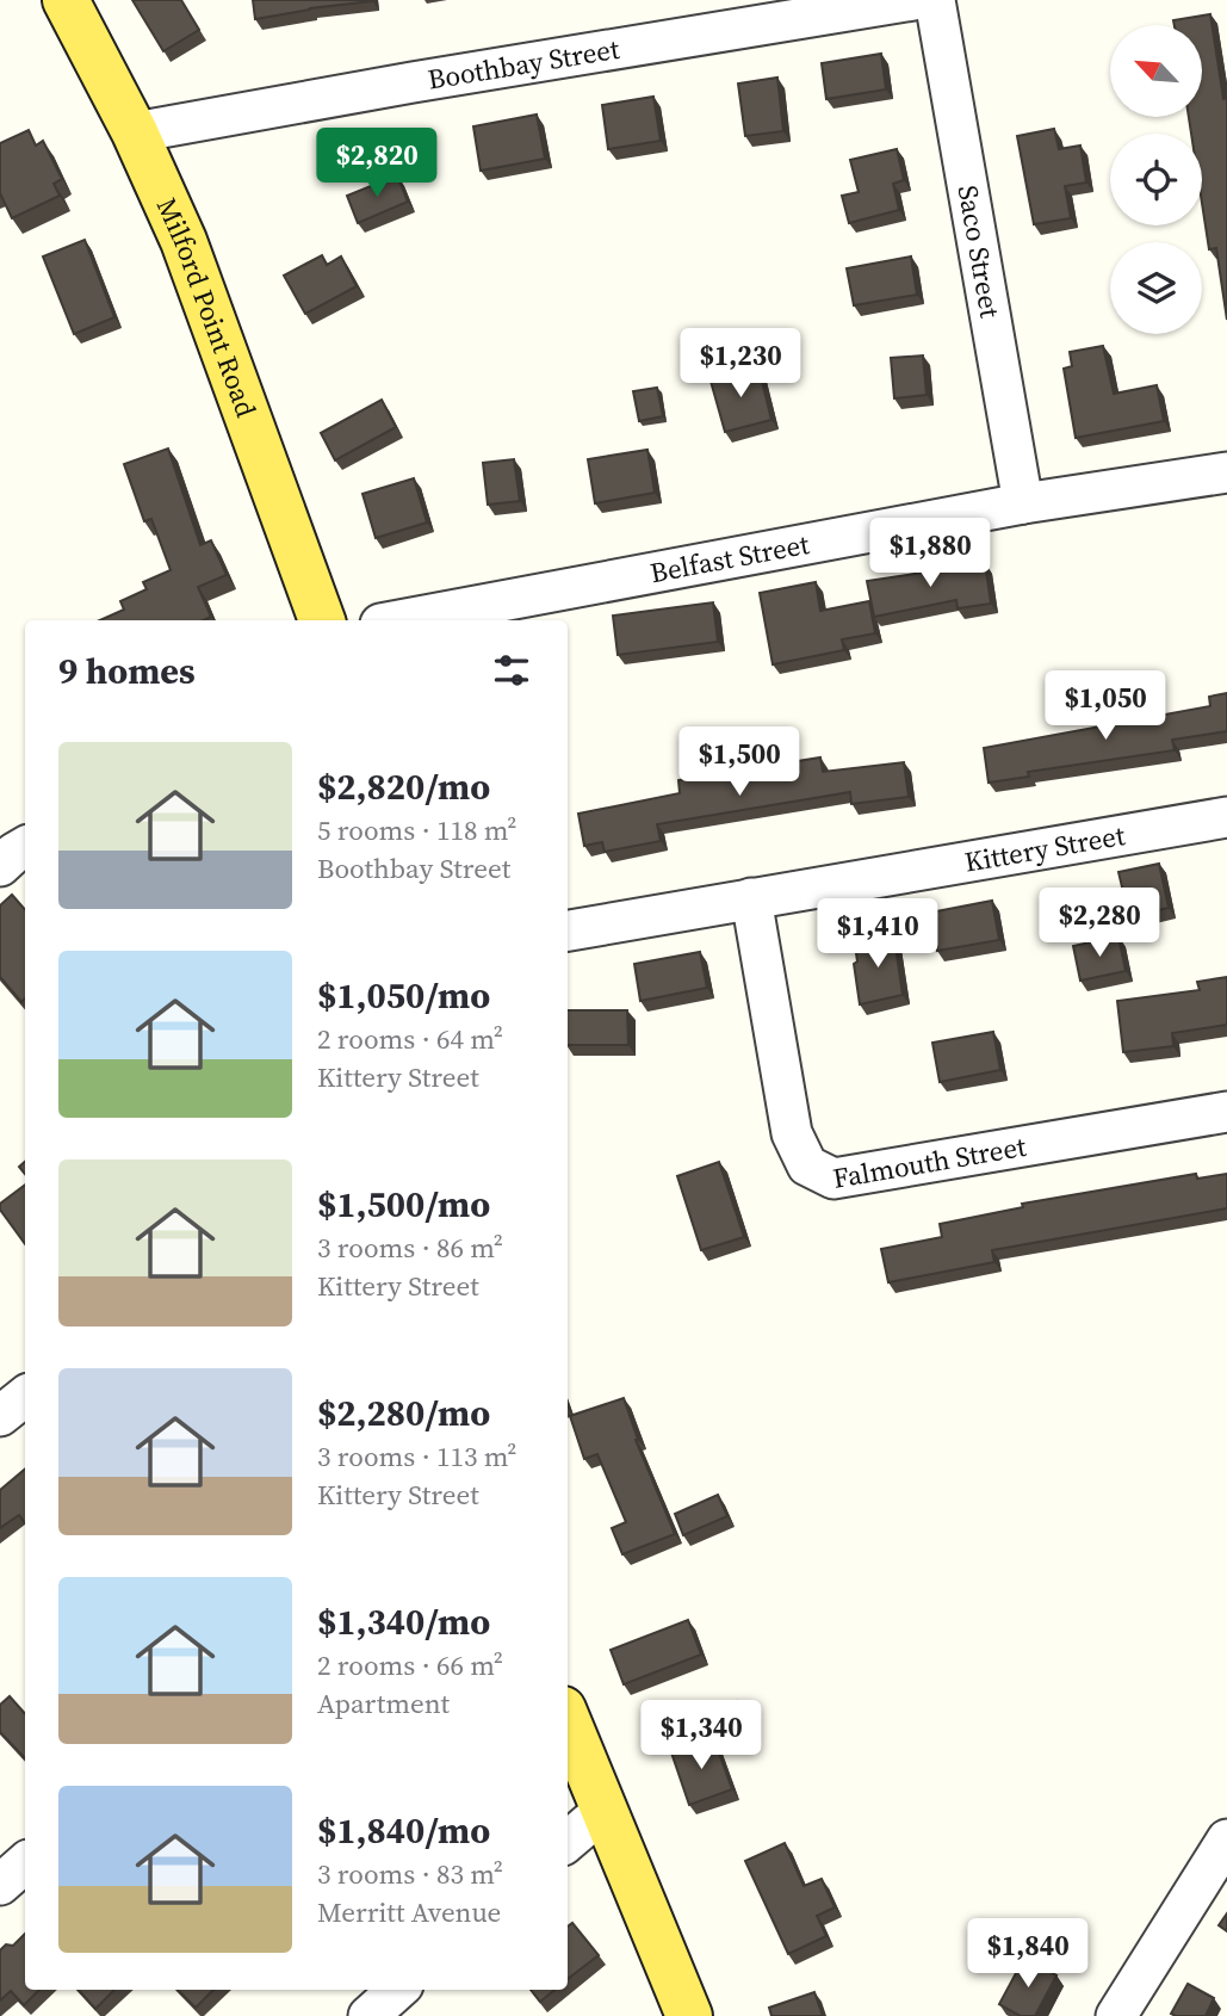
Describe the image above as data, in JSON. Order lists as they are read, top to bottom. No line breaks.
{"streets":{"main road":["Milford Point Road"],"street":["Boothbay Street","Saco Street","Belfast Street","Kittery Street","Falmouth Street"]},"crossings":[["Boothbay Street","Milford Point Road"],["Saco Street","Belfast Street"],["Kittery Street","Falmouth Street"]],"north":"top left","page":{"price":["$2,820","$1,230","$1,880","$1,050","$1,500","$2,280","$1,410","$1,340","$1,840"],"heading":"9 homes","list":[{"name":"$2,820/mo","note":"5 rooms · 118 m² · Boothbay Street"},{"name":"$1,050/mo","note":"2 rooms · 64 m² · Kittery Street"},{"name":"$1,500/mo","note":"3 rooms · 86 m² · Kittery Street"},{"name":"$2,280/mo","note":"3 rooms · 113 m² · Kittery Street"},{"name":"$1,340/mo","note":"2 rooms · 66 m² · Apartment"},{"name":"$1,840/mo","note":"3 rooms · 83 m² · Merritt Avenue"}]}}
